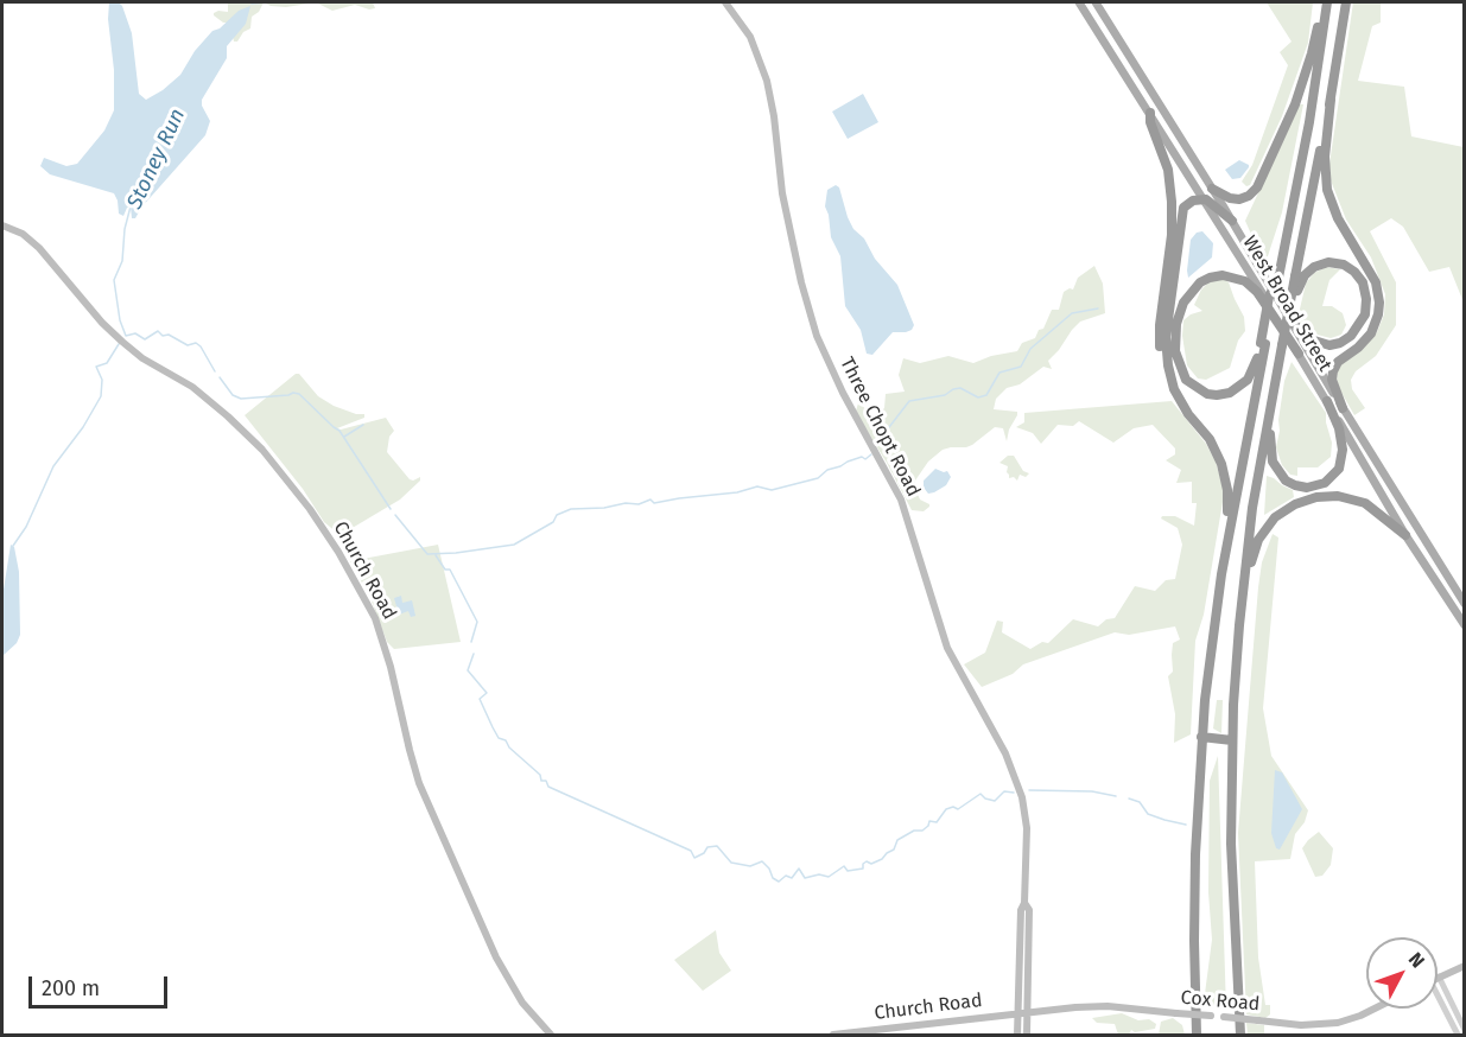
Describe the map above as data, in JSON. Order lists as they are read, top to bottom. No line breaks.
{"streets":{"main road":["West Broad Street","Three Chopt Road","Church Road","Cox Road"]},"crossings":[["Three Chopt Road","Church Road"],["Three Chopt Road","Cox Road"],["Church Road","Cox Road"]],"water":["Stoney Run"],"scale_bar":"200 m","north":"top right"}
